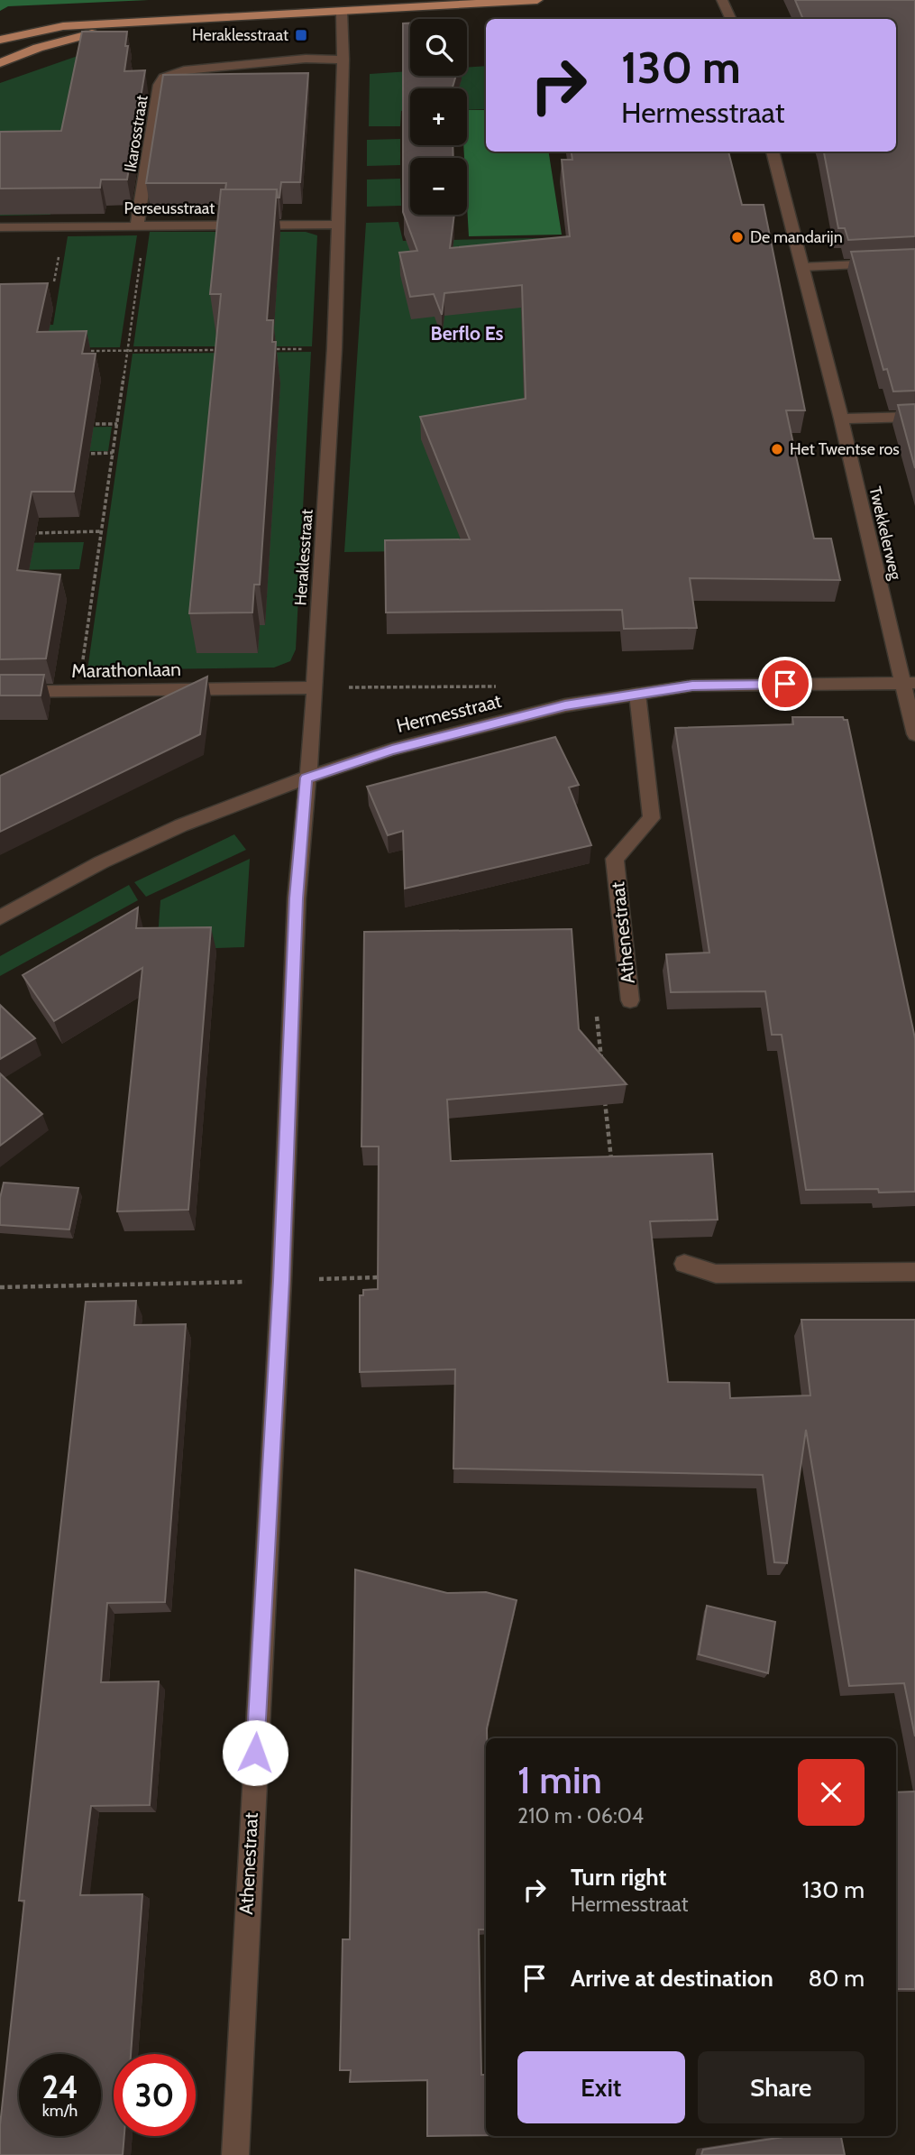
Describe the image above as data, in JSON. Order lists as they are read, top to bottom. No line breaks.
{"streets":{"street":["Ikarosstraat","Perseusstraat","Twekkelerweg","Heraklesstraat","Marathonlaan","Hermesstraat","Athenestraat"]},"crossings":[["Ikarosstraat","Perseusstraat"],["Ikarosstraat","Heraklesstraat"],["Perseusstraat","Heraklesstraat"],["Twekkelerweg","Hermesstraat"],["Heraklesstraat","Marathonlaan"],["Hermesstraat","Athenestraat"]],"districts":["Berflo Es"],"places":{"transit":["Heraklesstraat"],"other":["De mandarijn","Het Twentse ros"]},"page":{"map_buttons":["+","−"],"turn":["130 m","Hermesstraat"],"heading":["1 min","210 m · 06:04"],"list":[{"name":"Turn right","note":"Hermesstraat","value":"130 m"},{"name":"Arrive at destination","value":"80 m"}],"buttons":["Exit","Share"],"speed":"24 km/h","limit":"30"}}
